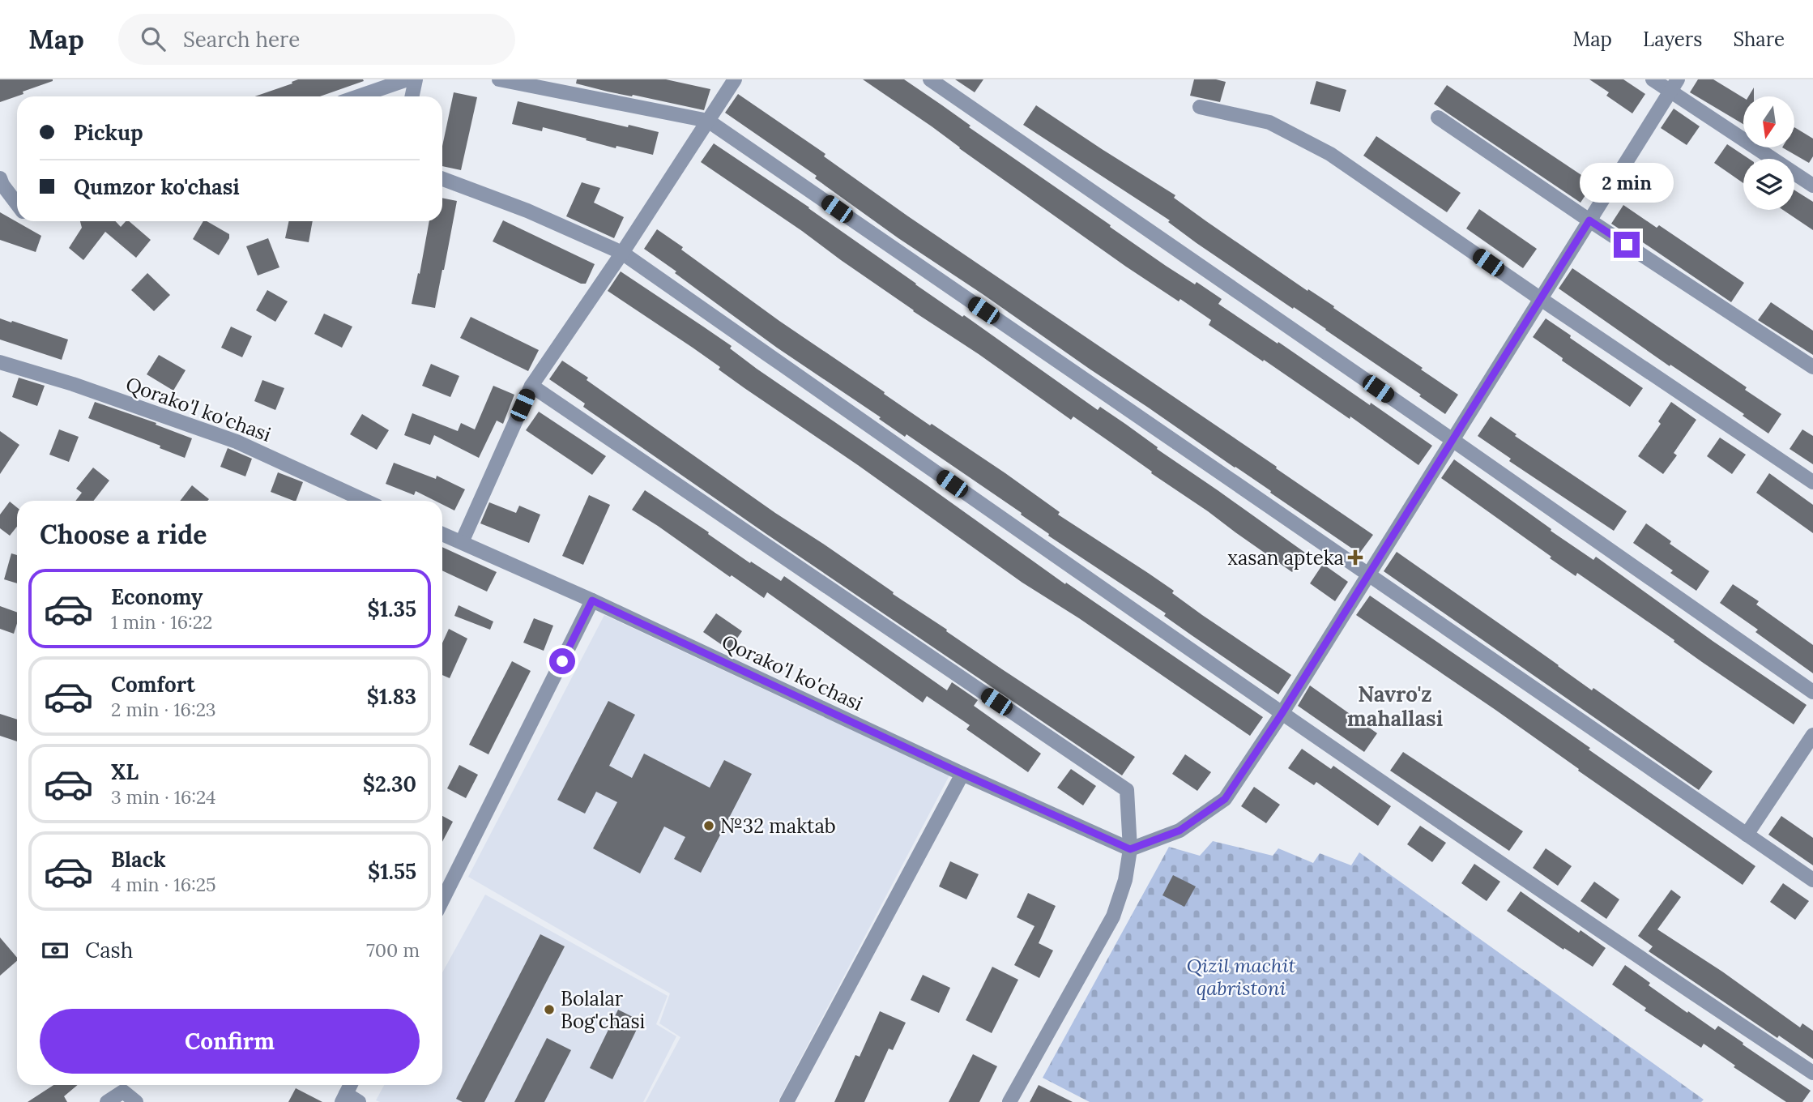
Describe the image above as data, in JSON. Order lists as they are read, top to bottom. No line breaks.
{"streets":{"street":["Qorako'l ko'chasi"]},"districts":["Navro'z mahallasi"],"parks":["Qizil machit qabristoni"],"places":{"health":["xasan apteka"],"other":["№32 maktab","Bolalar Bog'chasi"]},"north":"bottom","page":{"header":"Map","search":"Search here","nav":["Map","Layers","Share"],"banner":["Pickup","Qumzor ko'chasi"],"bubble":"2 min","heading":"Choose a ride","list":[{"name":"Economy","note":"1 min · 16:22","value":"$1.35"},{"name":"Comfort","note":"2 min · 16:23","value":"$1.83"},{"name":"XL","note":"3 min · 16:24","value":"$2.30"},{"name":"Black","note":"4 min · 16:25","value":"$1.55"}],"pay":["Cash","700 m"],"buttons":"Confirm"}}
